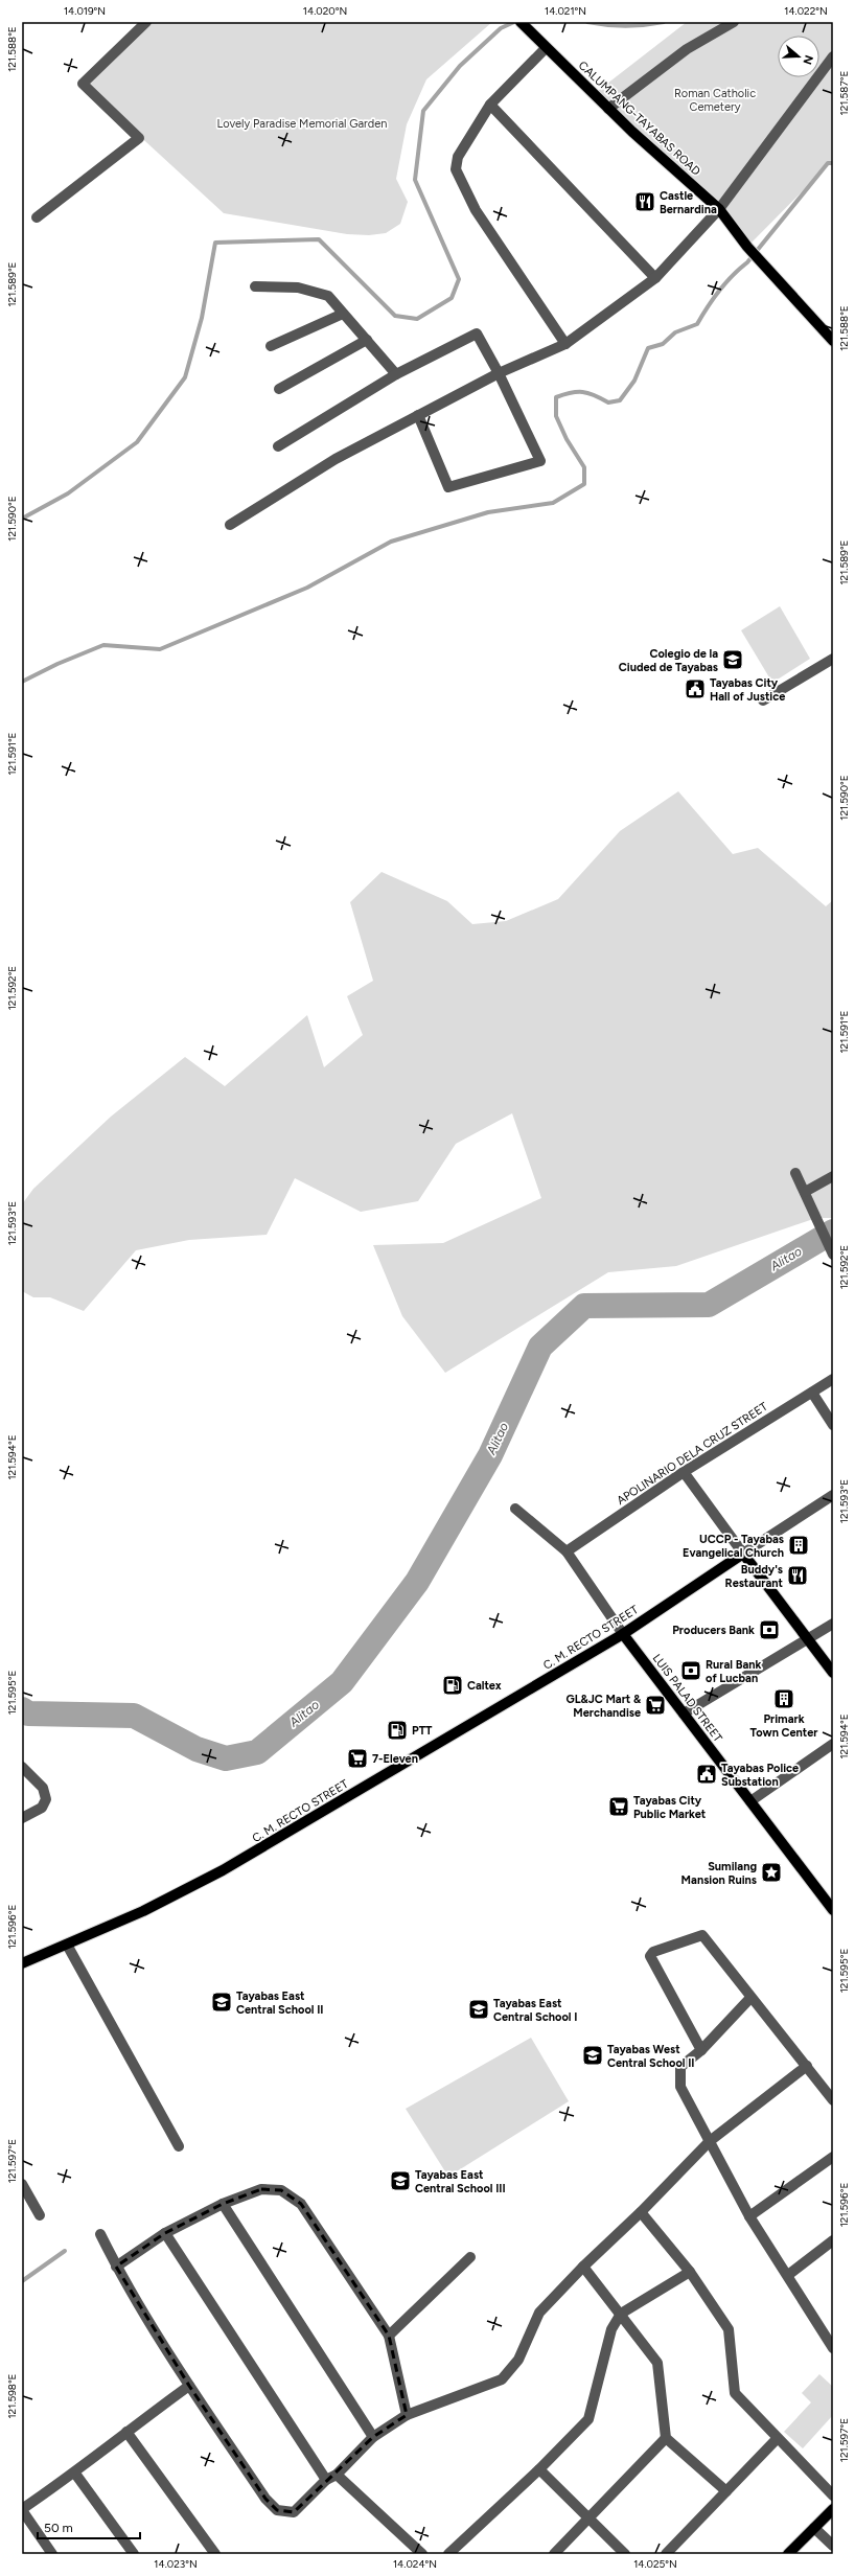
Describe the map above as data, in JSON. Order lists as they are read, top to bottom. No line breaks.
{"streets":{"main road":["CALUMPANG-TAYABAS ROAD","C. M. RECTO STREET","LUIS PALAD STREET"],"street":["APOLINARIO DELA CRUZ STREET"]},"crossings":[["APOLINARIO DELA CRUZ STREET","LUIS PALAD STREET"],["C. M. RECTO STREET","LUIS PALAD STREET"]],"water":["Alitao"],"parks":["Roman Catholic Cemetery","Lovely Paradise Memorial Garden"],"places":{"restaurant":["Castle Bernardina","Buddy's Restaurant"],"school or university":["Colegio de la Ciuded de Tayabas","Tayabas East Central School II","Tayabas East Central School I","Tayabas West Central School II","Tayabas East Central School III"],"public building":["Tayabas City Hall of Justice","Tayabas Police Substation"],"building":["UCCP - Tayabas Evangelical Church","Primark Town Center"],"bank":["Producers Bank","Rural Bank of Lucban"],"fuel station":["Caltex","PTT"],"supermarket":["GL&JC Mart & Merchandise","7-Eleven","Tayabas City Public Market"],"place":["Sumilang Mansion Ruins"]},"scale_bar":"50 m","north":"right","coordinates":["14.019°N","14.020°N","14.021°N","14.022°N","121.588°E","121.587°E","121.589°E","121.590°E","121.591°E","121.592°E","121.593°E","121.594°E","121.595°E","121.596°E","121.597°E","121.598°E","14.023°N","14.024°N","14.025°N"]}
